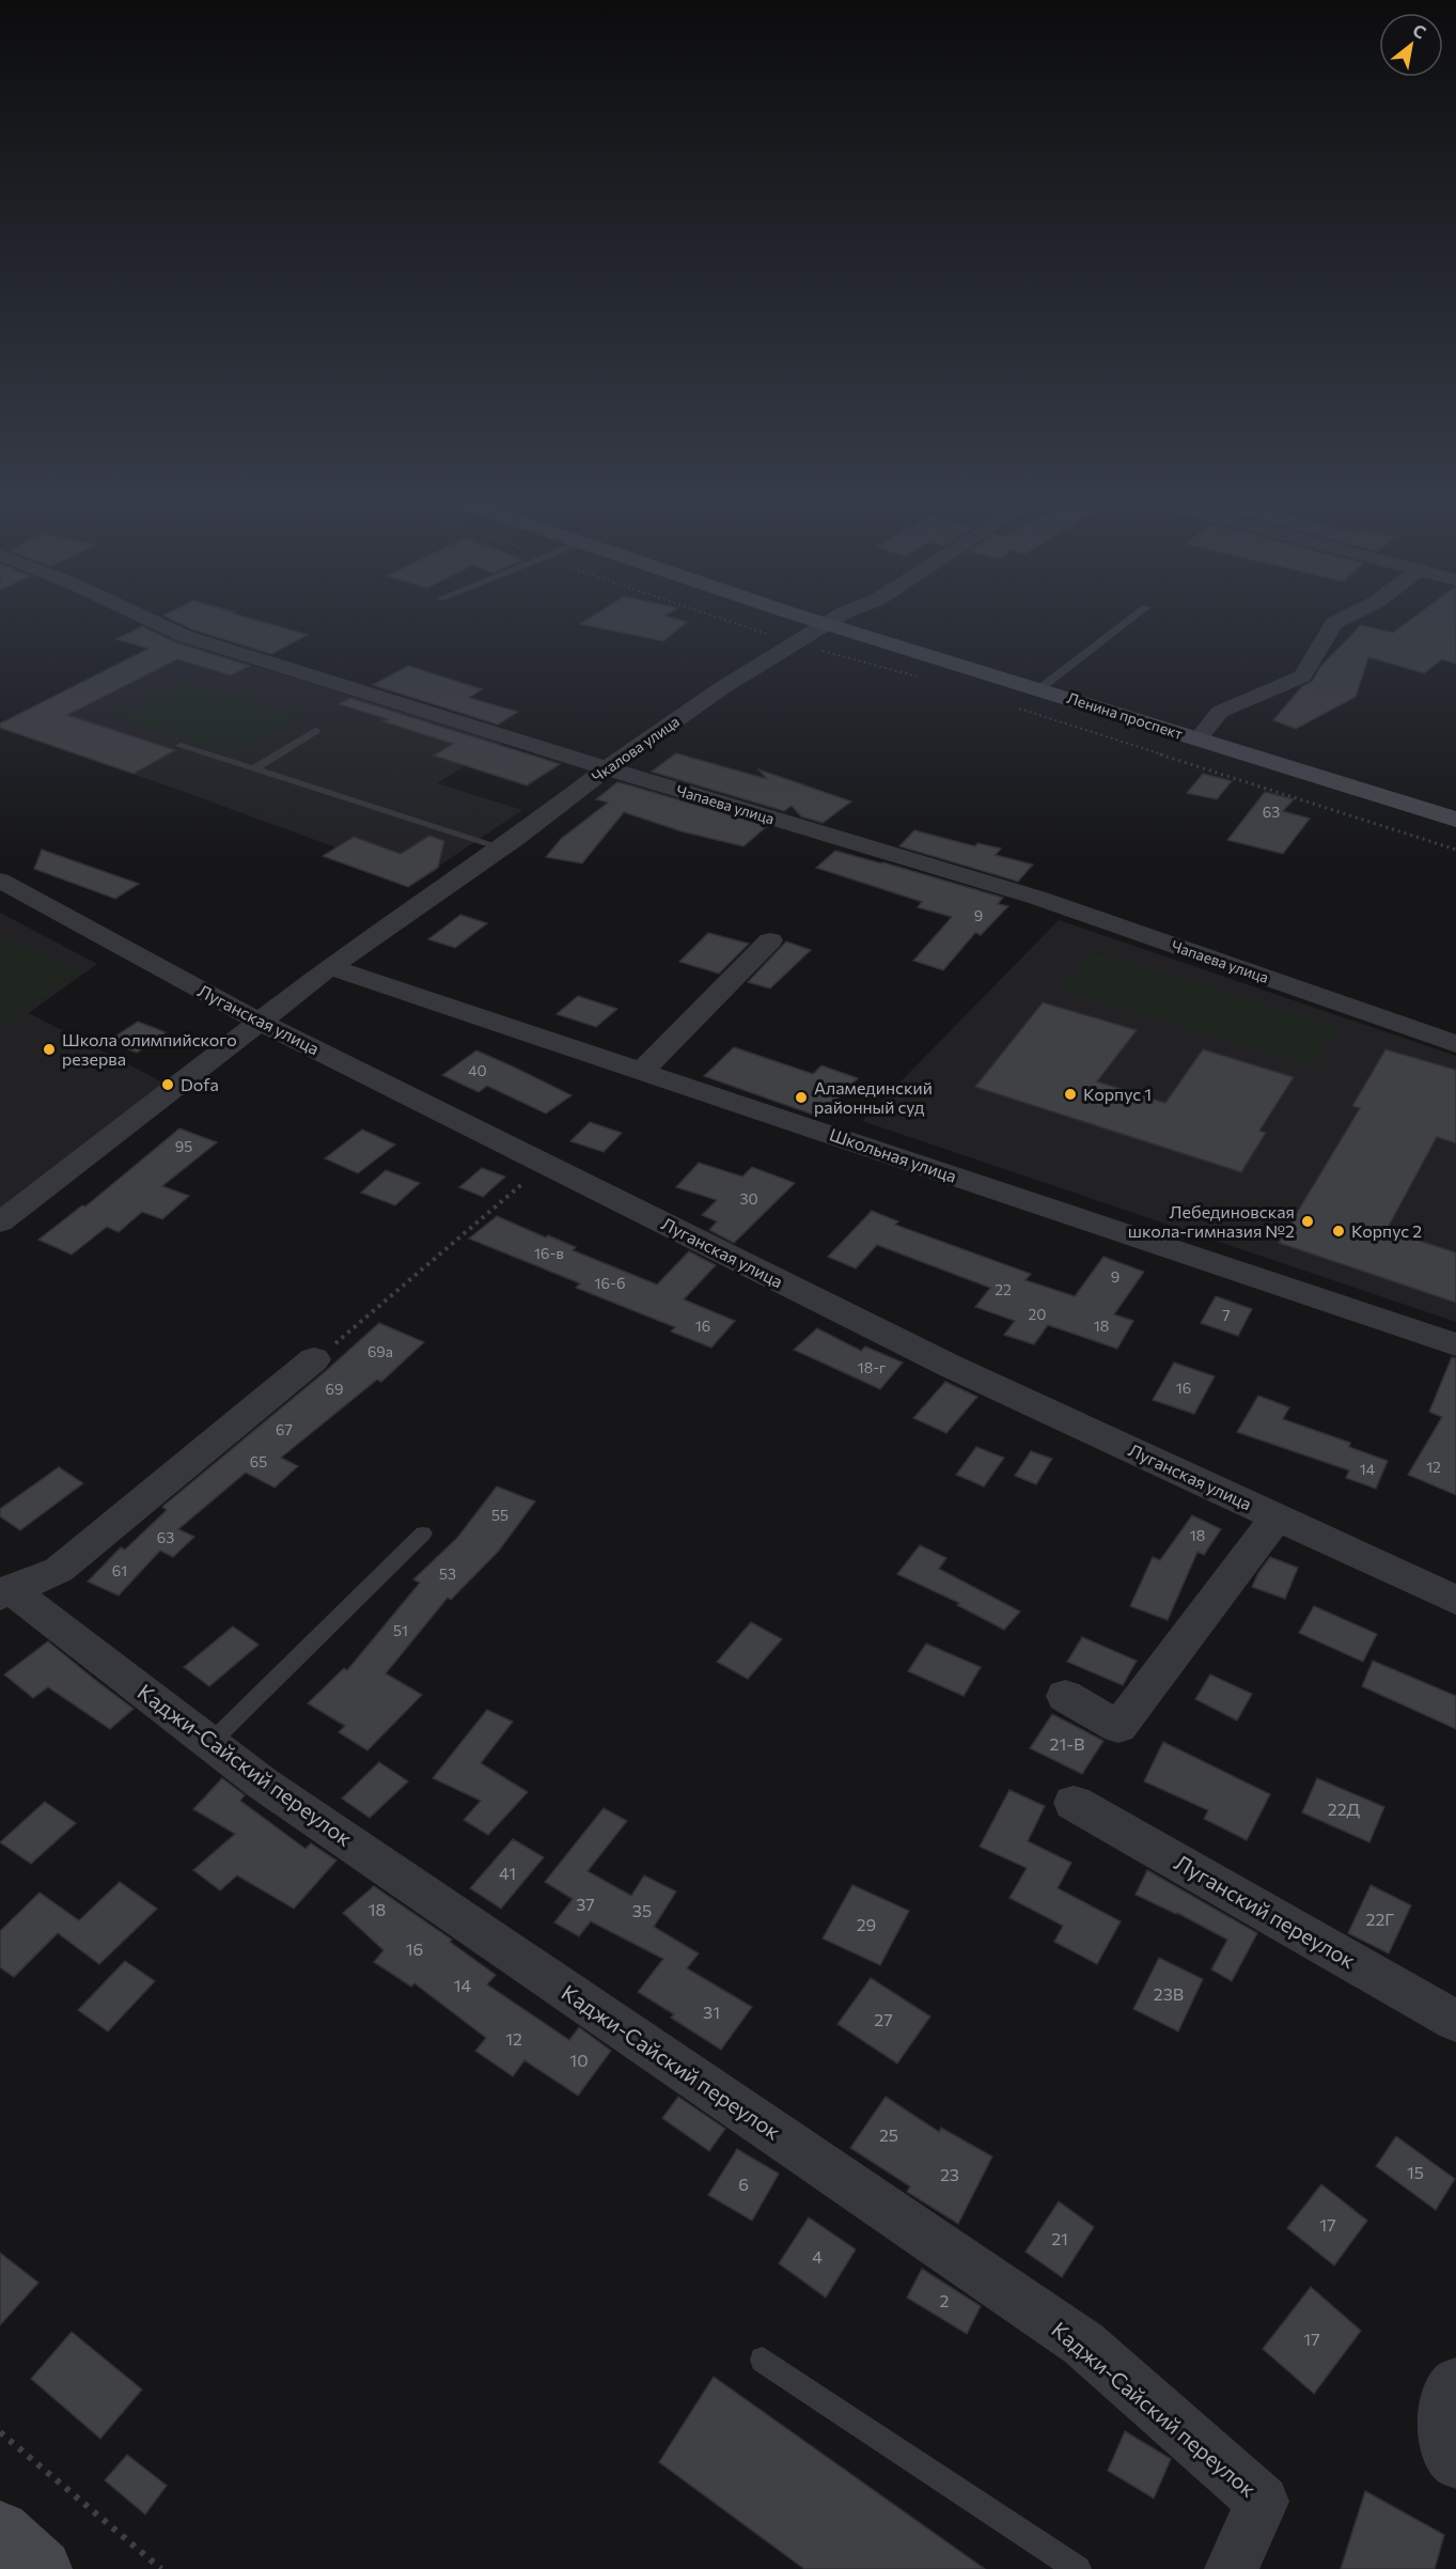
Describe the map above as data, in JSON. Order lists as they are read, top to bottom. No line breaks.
{"streets":{"main road":["Ленина проспект"],"street":["Чкалова улица","Чапаева улица","Луганская улица","Школьная улица","Каджи-Сайский переулок","Луганский переулок"]},"crossings":[["Ленина проспект","Чкалова улица"],["Чкалова улица","Чапаева улица"],["Чкалова улица","Луганская улица"],["Чкалова улица","Школьная улица"]],"places":["Школа олимпийского резерва","Dofa","Корпус 1","Аламединский районный суд","Лебединовская школа-гимназия №2","Корпус 2"],"house_numbers":["63","9","40","95","30","16-в","9","16-б","22","20","7","16","18","69a","18-г","16","69","67","65","12","14","55","18","63","61","53","51","21-В","22Д","41","37","18","35","22Г","29","16","14","23В","31","27","12","10","25","15","23","6","17","21","4","2","17"],"north":"top right"}
